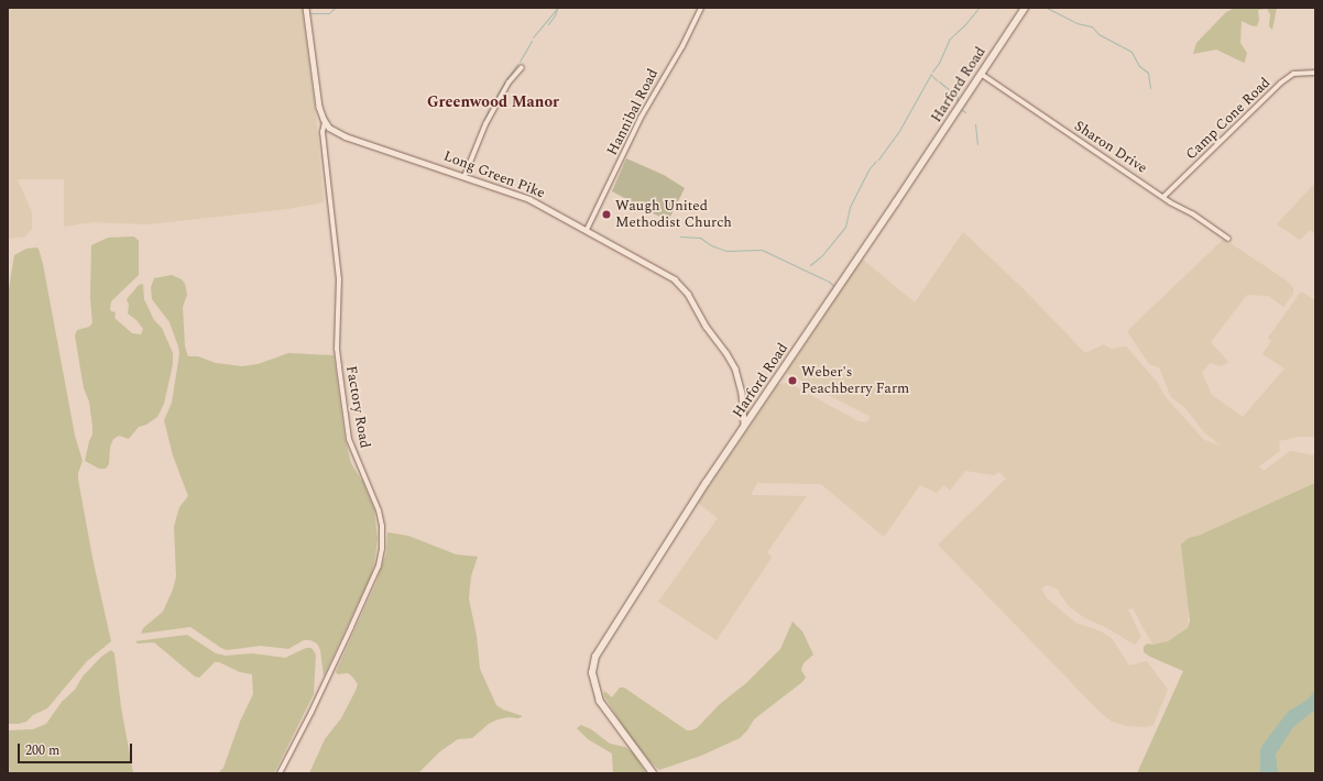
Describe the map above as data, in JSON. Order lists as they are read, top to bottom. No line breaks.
{"streets":{"main road":["Harford Road"],"street":["Hannibal Road","Camp Cone Road","Sharon Drive","Long Green Pike","Factory Road"]},"crossings":[["Harford Road","Sharon Drive"],["Harford Road","Long Green Pike"],["Hannibal Road","Long Green Pike"],["Camp Cone Road","Sharon Drive"],["Long Green Pike","Factory Road"]],"districts":["Greenwood Manor"],"places":["Waugh United Methodist Church","Weber's Peachberry Farm"],"scale_bar":"200 m"}
